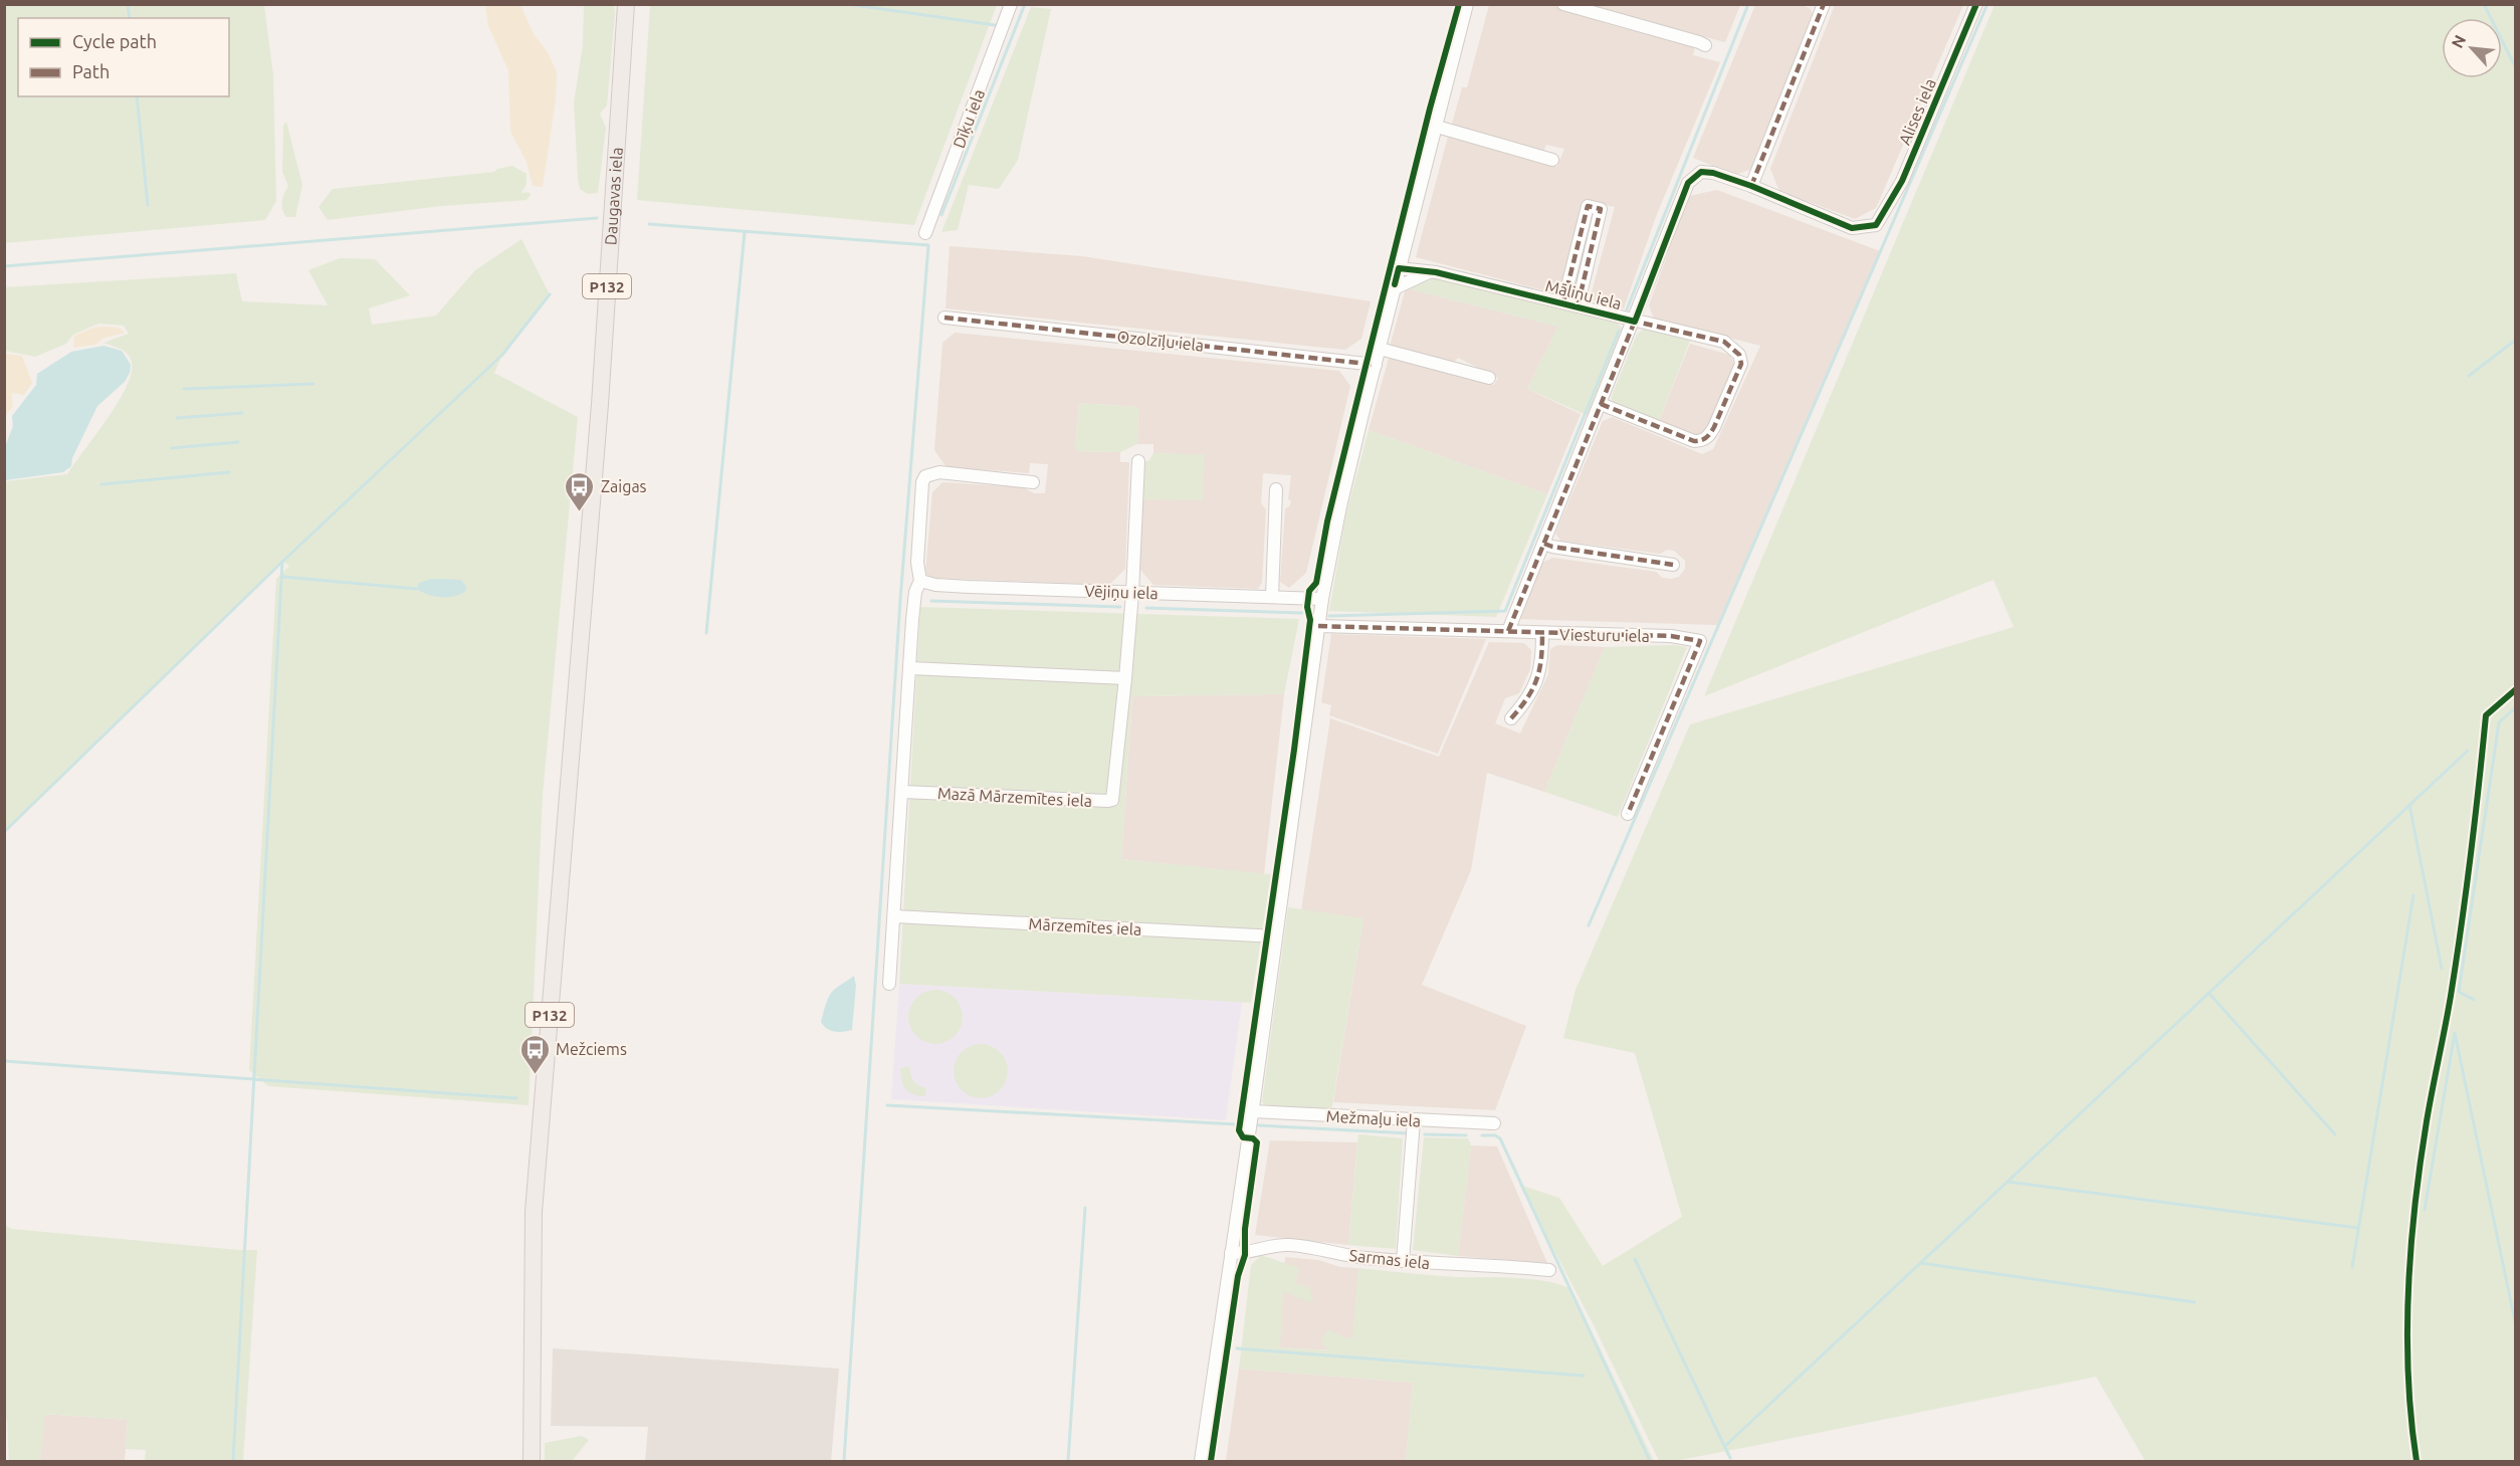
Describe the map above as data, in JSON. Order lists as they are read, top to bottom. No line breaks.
{"streets":{"main road":["Daugavas iela","P132"],"street":["Alises iela","Dīķu iela","Māliņu iela","Ozolzīļu iela","Vējiņu iela","Viesturu iela","Mazā Mārzemītes iela","Mārzemītes iela","Mežmaļu iela","Sarmas iela"]},"crossings":[["Alises iela","Māliņu iela"],["Māliņu iela","Viesturu iela"]],"places":{"bus stop":["Zaigas","Mežciems"]},"legend":["Cycle path","Path"],"north":"top left"}
